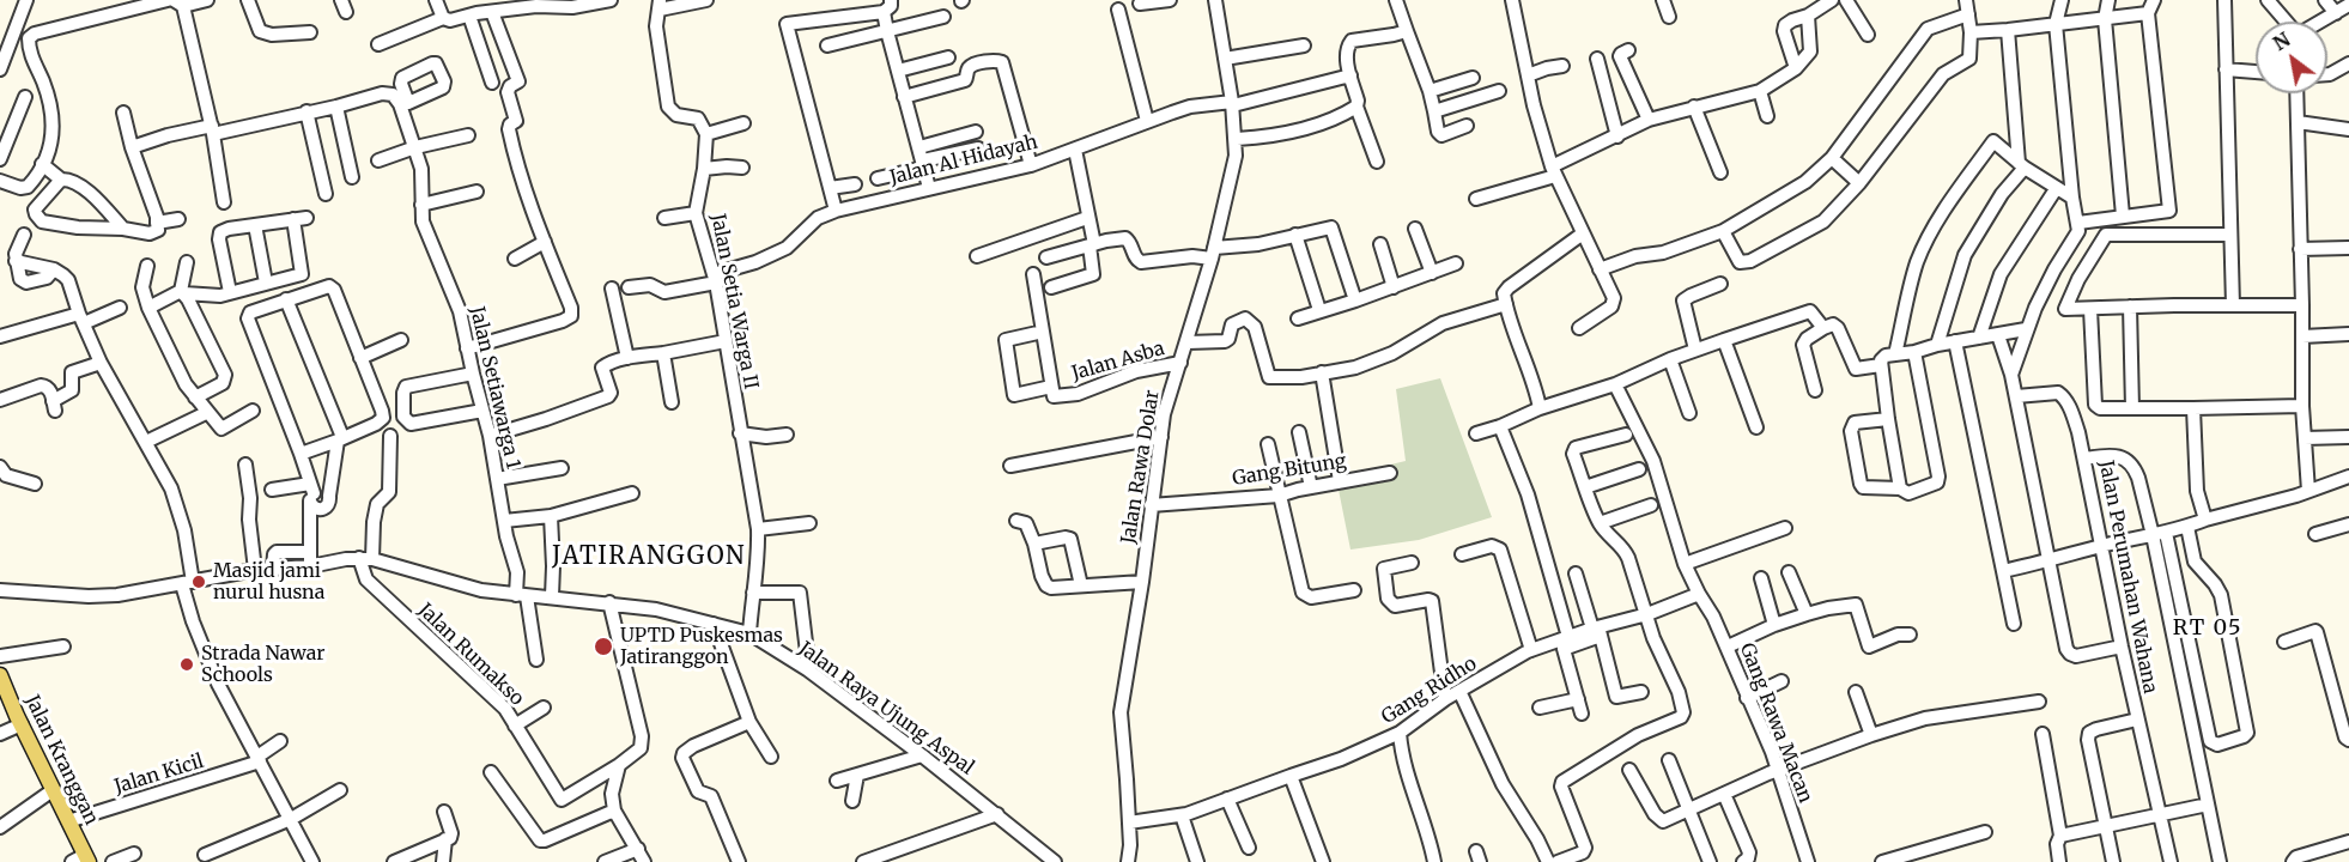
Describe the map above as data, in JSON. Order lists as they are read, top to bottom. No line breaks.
{"streets":{"main road":["Jalan Kranggan"],"street":["Jalan Al Hidayah","Jalan Setia Warga II","Jalan Asba","Jalan Setiawarga 1","Jalan Rawa Dolar","Gang Bitung","Jalan Perumahan Wahana","Jalan Rumakso","Gang Ridho","Jalan Raya Ujung Aspal","Gang Rawa Macan","Jalan Kicil"]},"crossings":[["Jalan Al Hidayah","Jalan Setia Warga II"],["Jalan Al Hidayah","Jalan Rawa Dolar"],["Jalan Setia Warga II","Jalan Raya Ujung Aspal"],["Jalan Asba","Jalan Rawa Dolar"],["Jalan Setiawarga 1","Jalan Raya Ujung Aspal"],["Jalan Rawa Dolar","Gang Bitung"],["Jalan Rawa Dolar","Gang Ridho"],["Jalan Rumakso","Jalan Raya Ujung Aspal"],["Gang Ridho","Gang Rawa Macan"],["Jalan Kranggan","Jalan Kicil"]],"districts":["JATIRANGGON","RT 05"],"places":["Masjid jami nurul husna","UPTD Puskesmas Jatiranggon","Strada Nawar Schools"],"north":"top left"}
